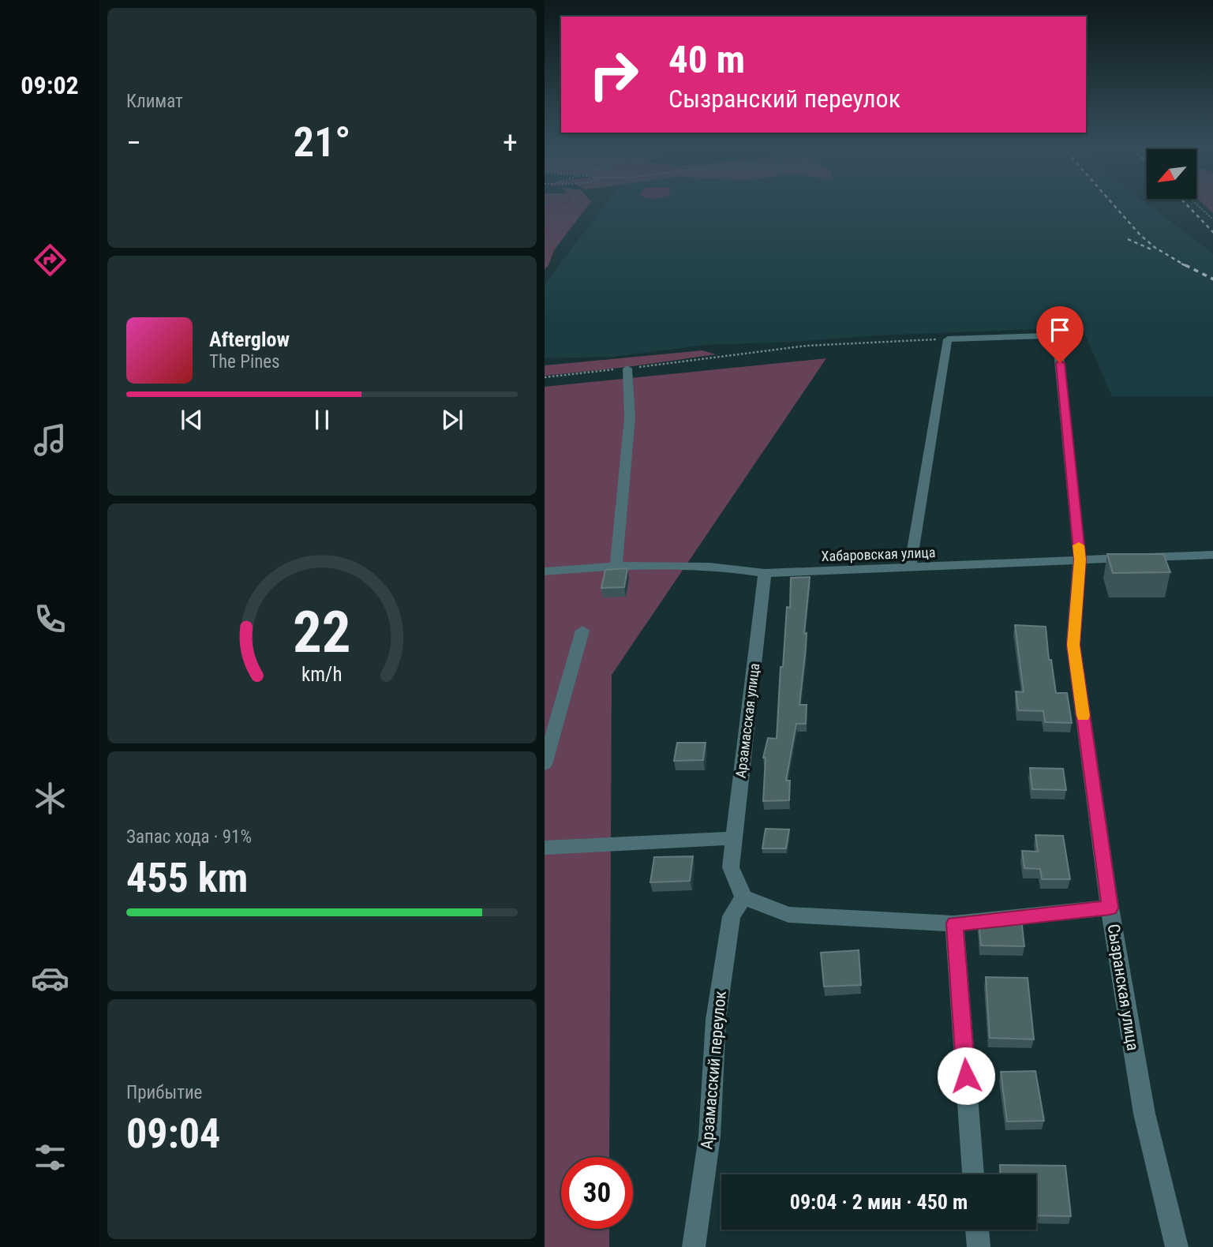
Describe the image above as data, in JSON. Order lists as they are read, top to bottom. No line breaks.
{"streets":{"street":["Хабаровская улица","Арзамасская улица","Сызранская улица","Арзамасский переулок"]},"crossings":[["Хабаровская улица","Арзамасская улица"],["Хабаровская улица","Сызранская улица"],["Арзамасская улица","Арзамасский переулок"]],"north":"bottom left","page":{"tabs":"09:02","tile":["Климат",["Запас хода · 91%","455 km"],["Прибытие","09:04"]],"turn":["40 m","Сызранский переулок"],"heat":["−","21°","+"],"song":["Afterglow","The Pines"],"limit":"30","trip":"09:04 · 2 мин · 450 m","gauge":["22","km/h"]}}
